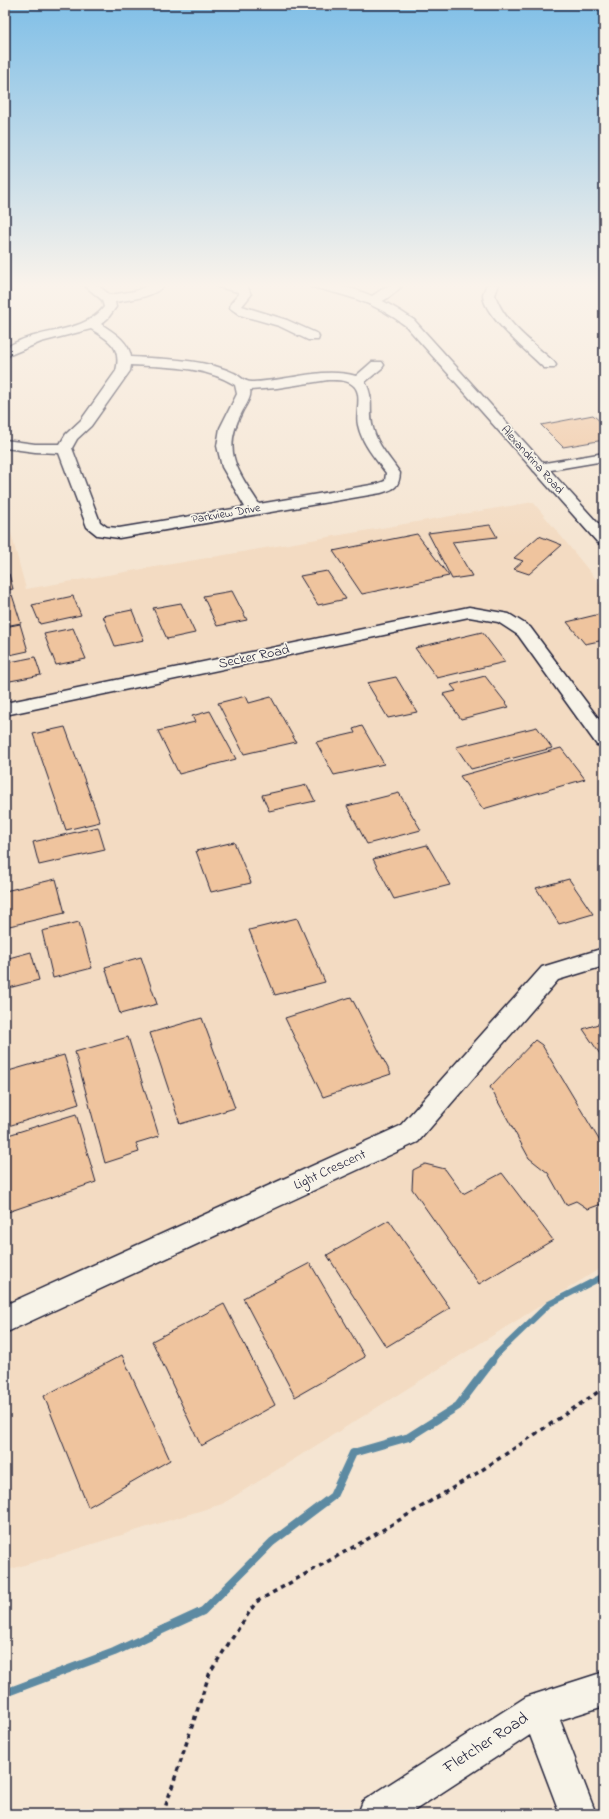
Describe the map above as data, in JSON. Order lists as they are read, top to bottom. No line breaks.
{"streets":{"street":["Alexandrina Road","Parkview Drive","Secker Road","Light Crescent","Fletcher Road"]}}
